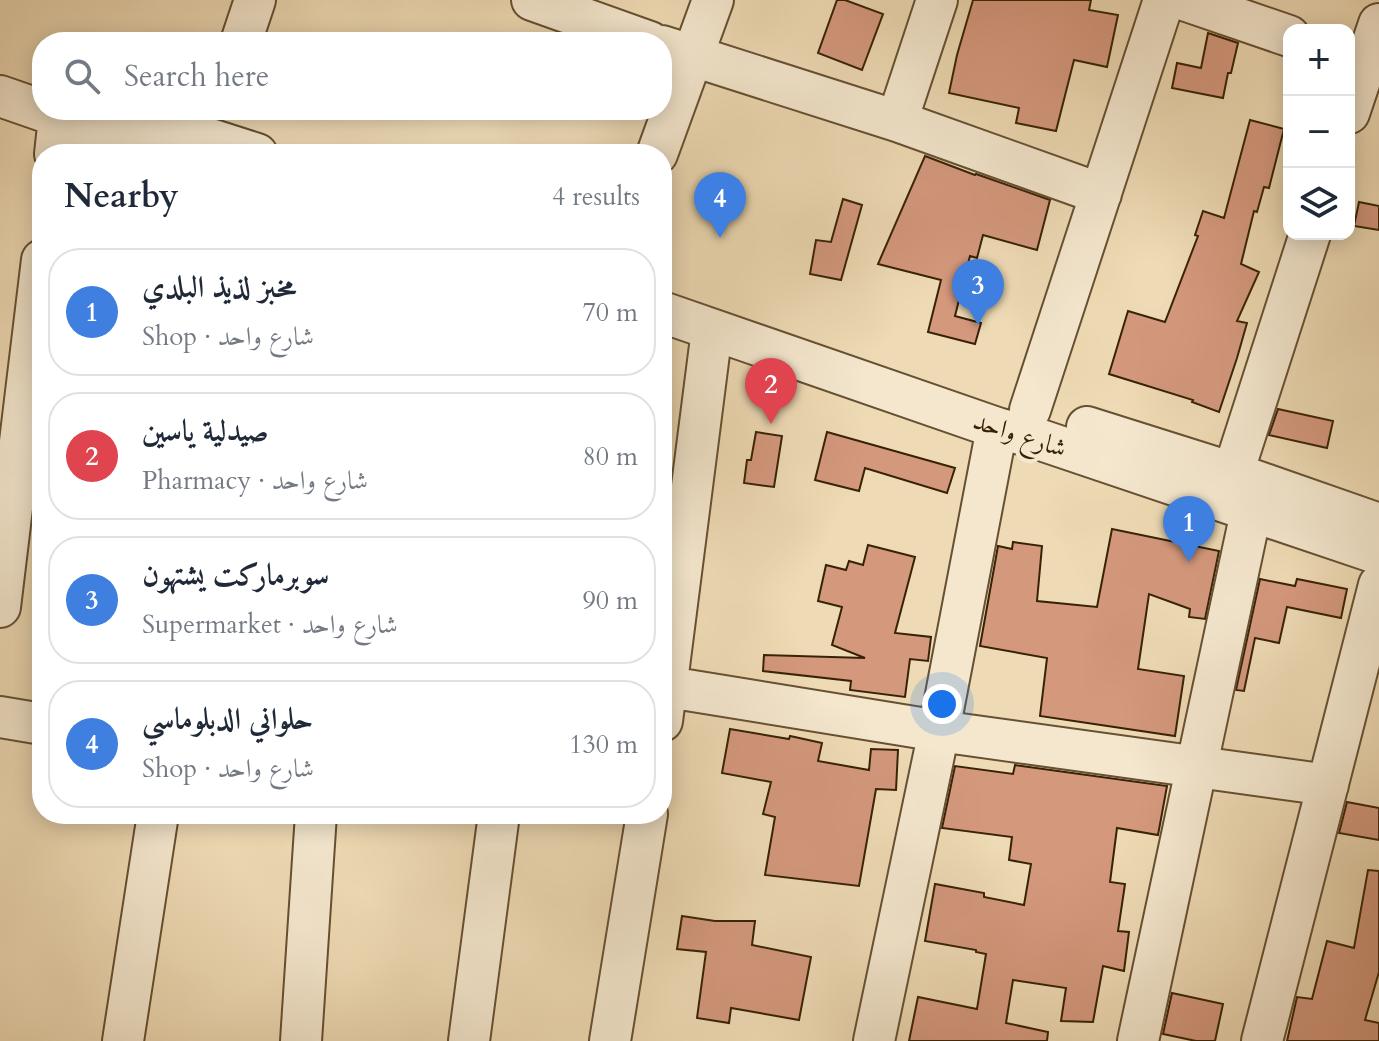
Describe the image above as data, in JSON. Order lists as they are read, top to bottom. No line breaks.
{"streets":{"street":["شارع واحد"]},"page":{"map_buttons":["+","−"],"search":"Search here","heading":["Nearby","4 results"],"pins":["4","3","2","1"],"list":[{"mark":"1","name":"مخبز لذيذ البلدي","note":"Shop · شارع واحد","value":"70 m"},{"mark":"2","name":"صيدلية ياسين","note":"Pharmacy · شارع واحد","value":"80 m"},{"mark":"3","name":"سوبرماركت يشتهون","note":"Supermarket · شارع واحد","value":"90 m"},{"mark":"4","name":"حلواني الدبلوماسي","note":"Shop · شارع واحد","value":"130 m"}]}}
